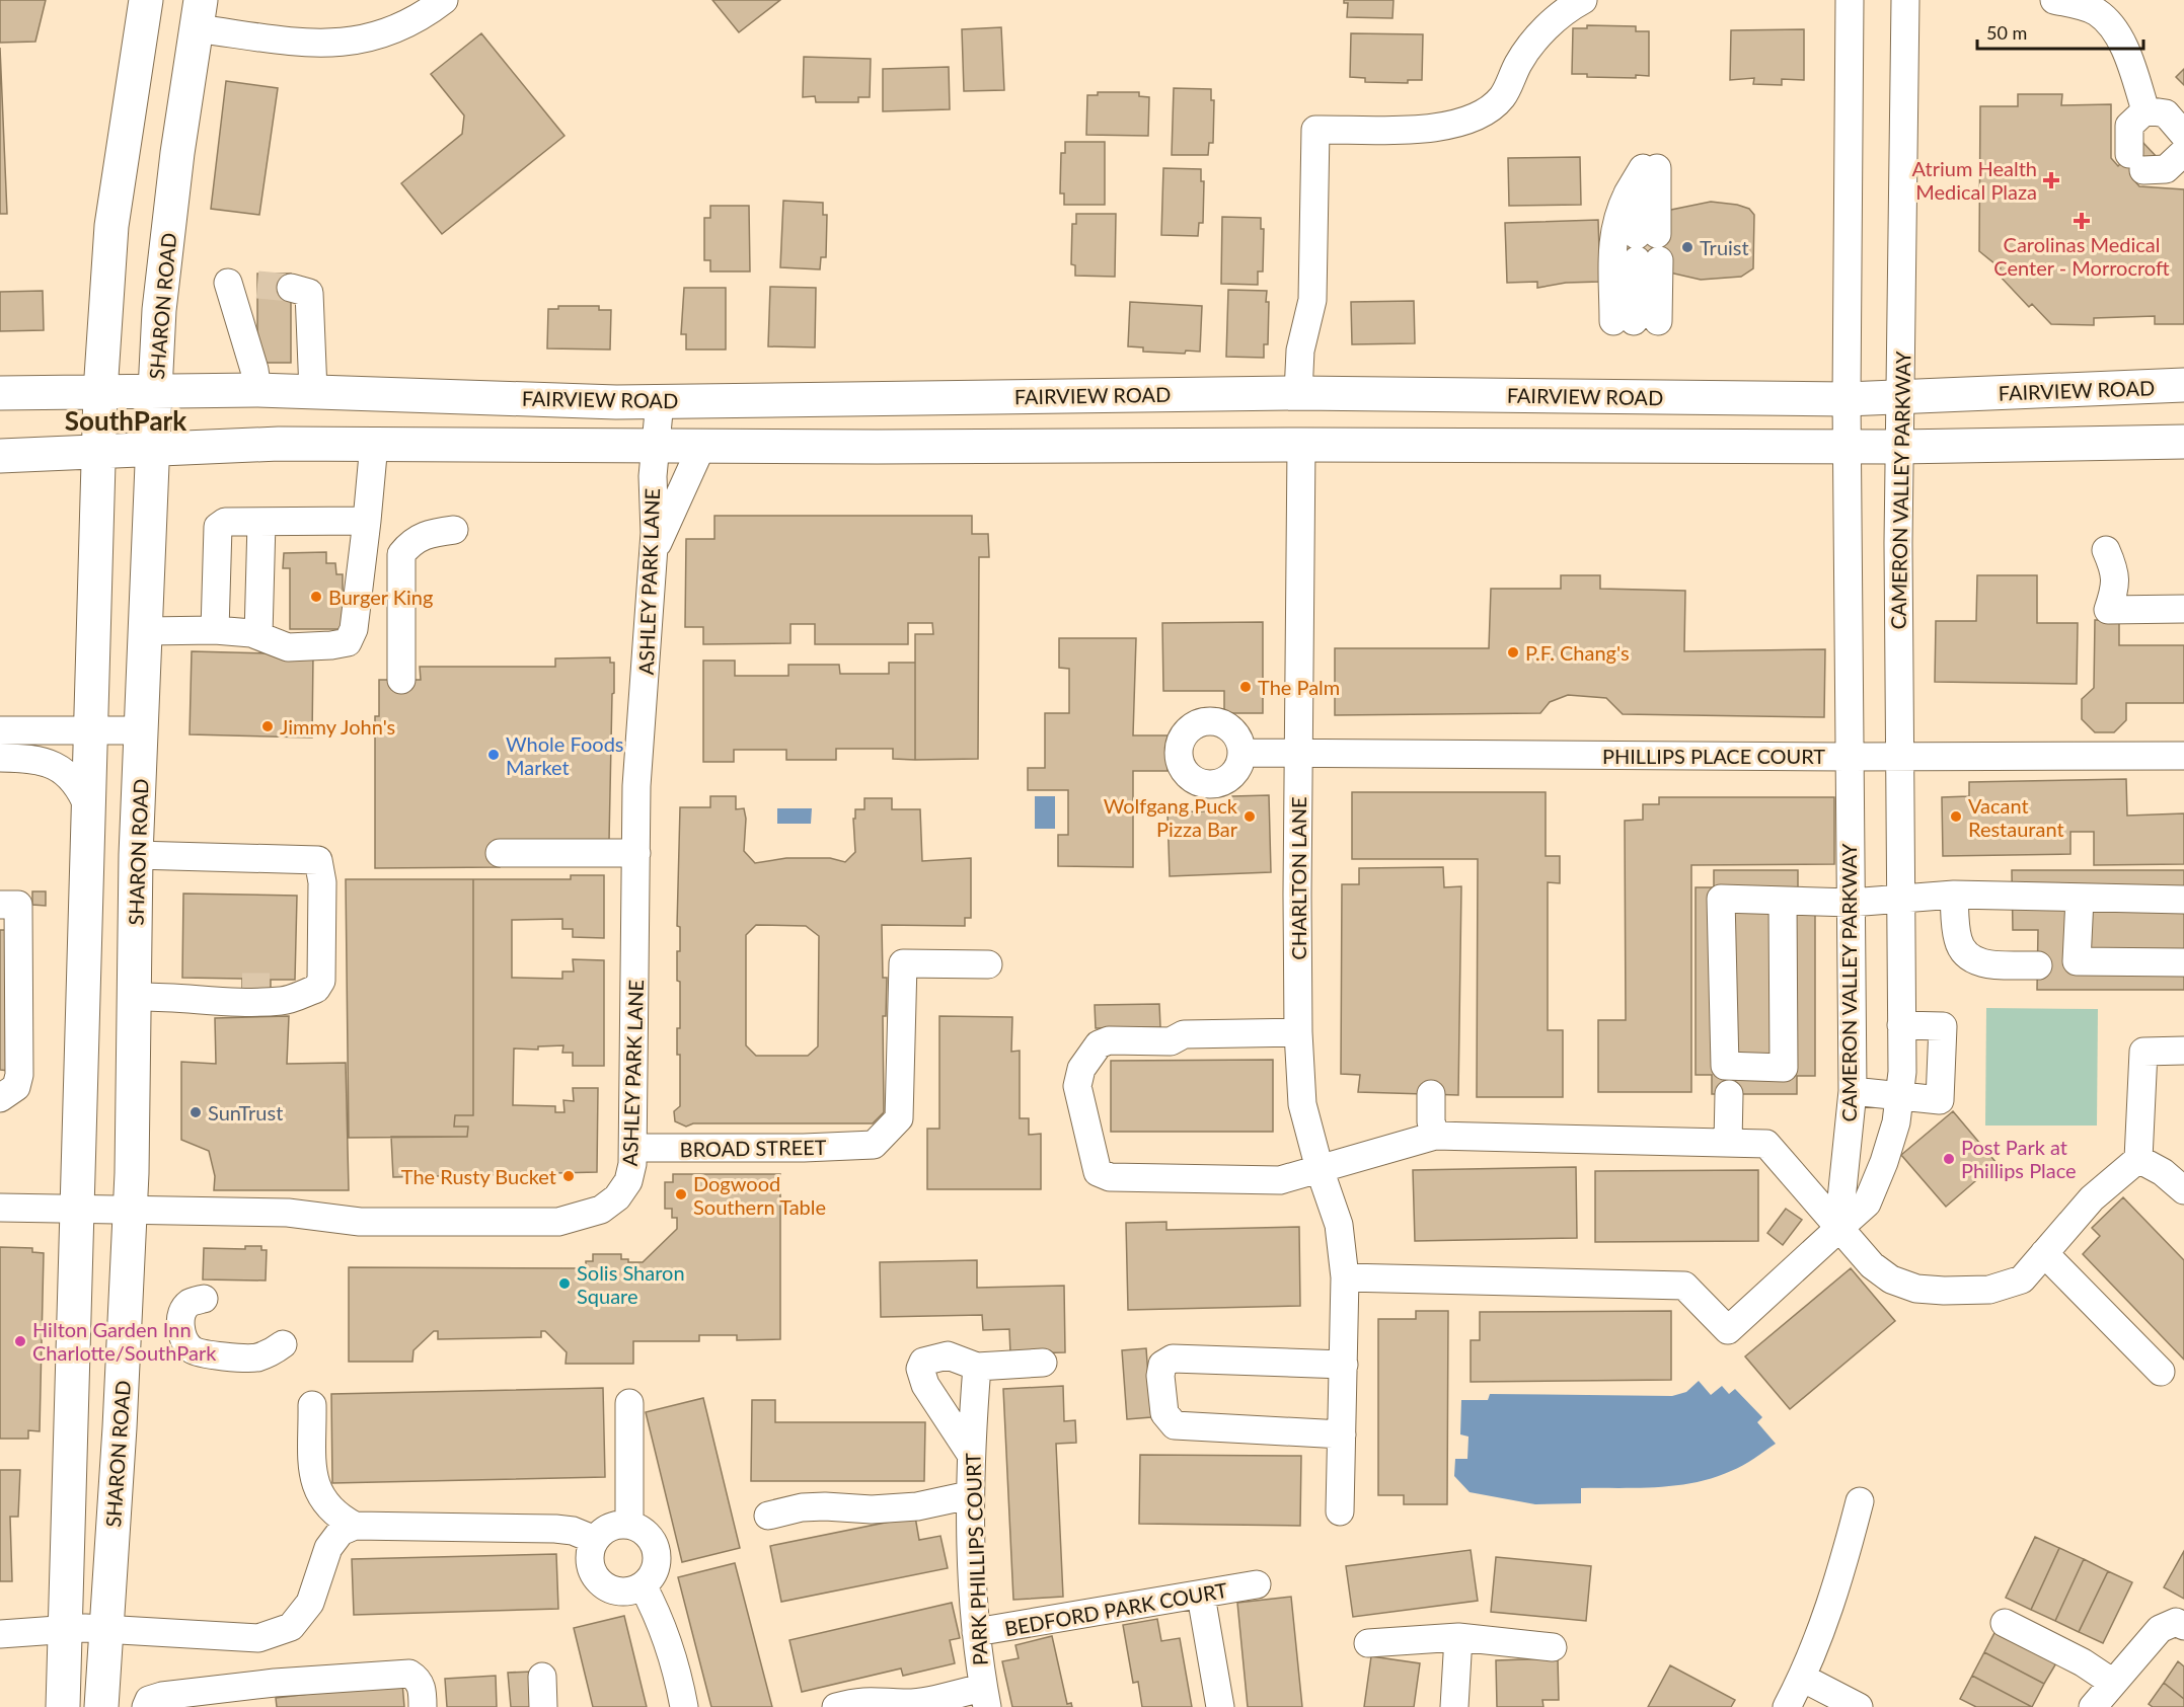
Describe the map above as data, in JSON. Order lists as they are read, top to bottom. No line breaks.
{"streets":{"main road":["SHARON ROAD","FAIRVIEW ROAD"],"street":["CAMERON VALLEY PARKWAY","ASHLEY PARK LANE","PHILLIPS PLACE COURT","CHARLTON LANE","BROAD STREET","PARK PHILLIPS COURT","BEDFORD PARK COURT"]},"crossings":[["SHARON ROAD","FAIRVIEW ROAD"],["SHARON ROAD","ASHLEY PARK LANE"],["FAIRVIEW ROAD","CAMERON VALLEY PARKWAY"],["FAIRVIEW ROAD","ASHLEY PARK LANE"],["CAMERON VALLEY PARKWAY","PHILLIPS PLACE COURT"],["ASHLEY PARK LANE","BROAD STREET"],["PHILLIPS PLACE COURT","CHARLTON LANE"],["PARK PHILLIPS COURT","BEDFORD PARK COURT"]],"districts":["SouthPark"],"places":{"health":["Atrium Health Medical Plaza","Carolinas Medical Center - Morrocroft"],"other":["Truist","Burger King","P.F. Chang's","The Palm","Jimmy John's","Whole Foods Market","Wolfgang Puck Pizza Bar","Vacant Restaurant","SunTrust","Post Park at Phillips Place","The Rusty Bucket","Dogwood Southern Table","Solis Sharon Square","Hilton Garden Inn Charlotte/SouthPark"]},"scale_bar":"50 m"}
